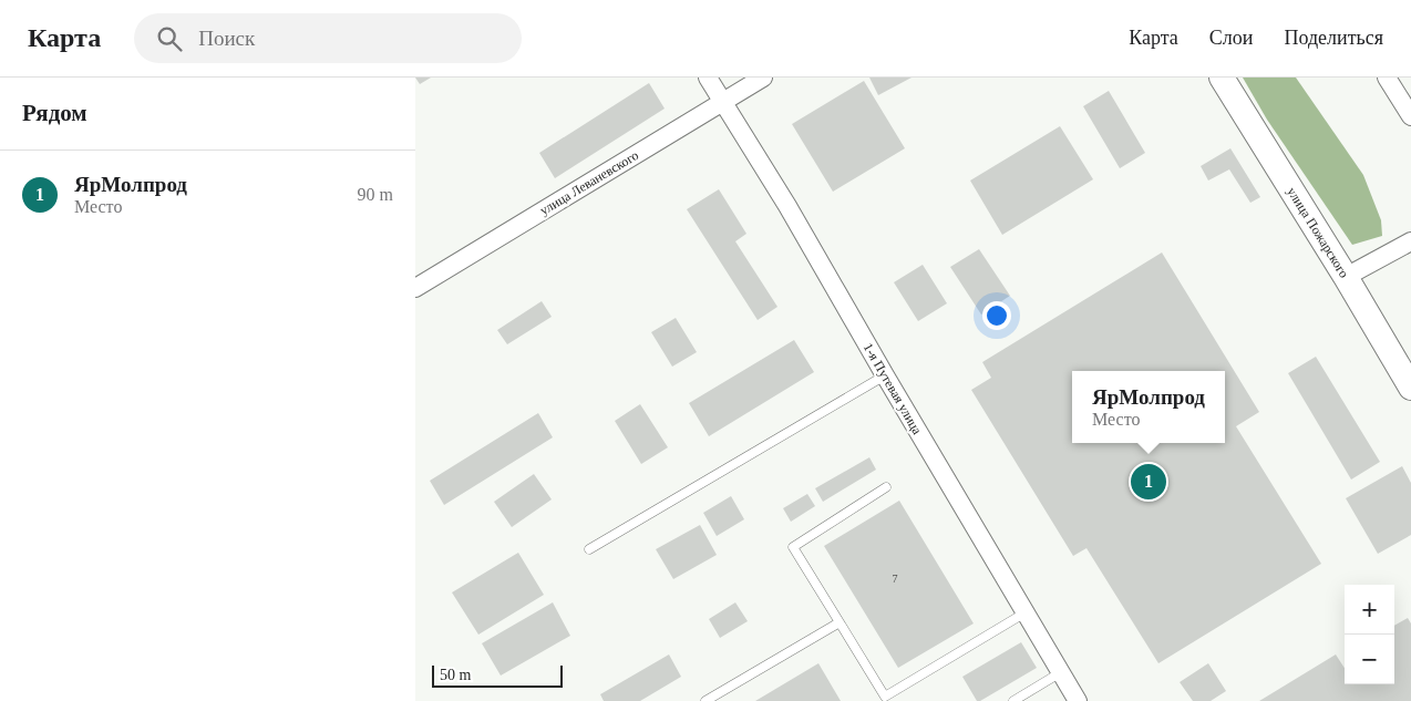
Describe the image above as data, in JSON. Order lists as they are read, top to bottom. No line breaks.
{"streets":{"street":["улица Леваневского","улица Пожарского","1-я Путевая улица"]},"crossings":[["улица Леваневского","1-я Путевая улица"]],"house_numbers":["7"],"scale_bar":"50 m","page":{"header":"Карта","search":"Поиск","nav":["Карта","Слои","Поделиться"],"heading":"Рядом","list":[{"mark":"1","name":"ЯрМолпрод","note":"Место","value":"90 m"}],"popup":["ЯрМолпрод","Место"],"pins":"1","map_buttons":["+","−"],"scale":"50 m"}}
